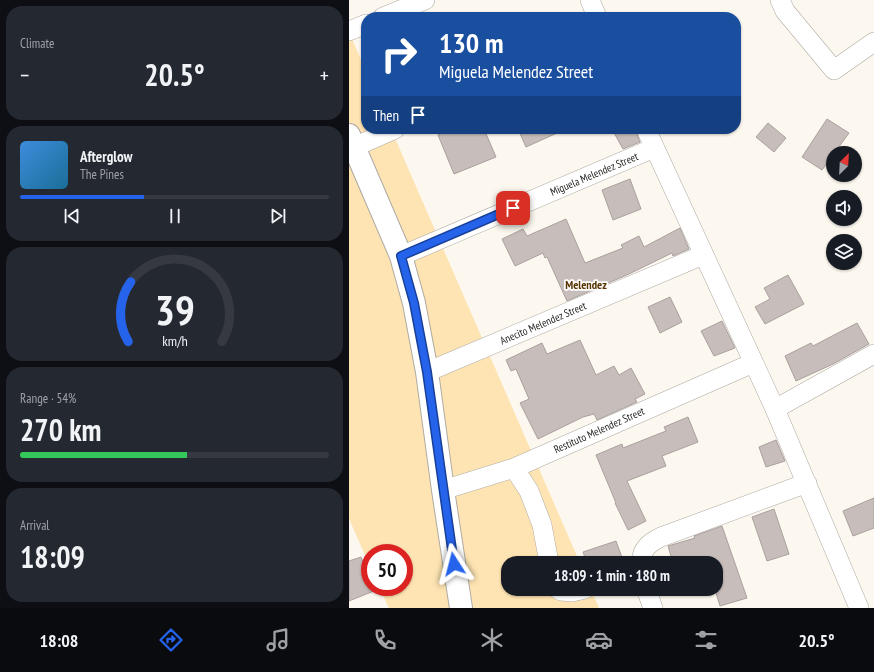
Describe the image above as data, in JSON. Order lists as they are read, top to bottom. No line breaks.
{"streets":{"street":["Miguela Melendez Street","Anecito Melendez Street","Restituto Melendez Street"]},"districts":["Melendez"],"north":"top right","page":{"tile":["Climate",["Range · 54%","270 km"],["Arrival","18:09"]],"turn":["130 m","Miguela Melendez Street"],"heat":["−","20.5°","+"],"then":"Then","song":["Afterglow","The Pines"],"limit":"50","trip":"18:09 · 1 min · 180 m","tabs":["18:08","20.5°"],"gauge":["39","km/h"]}}
